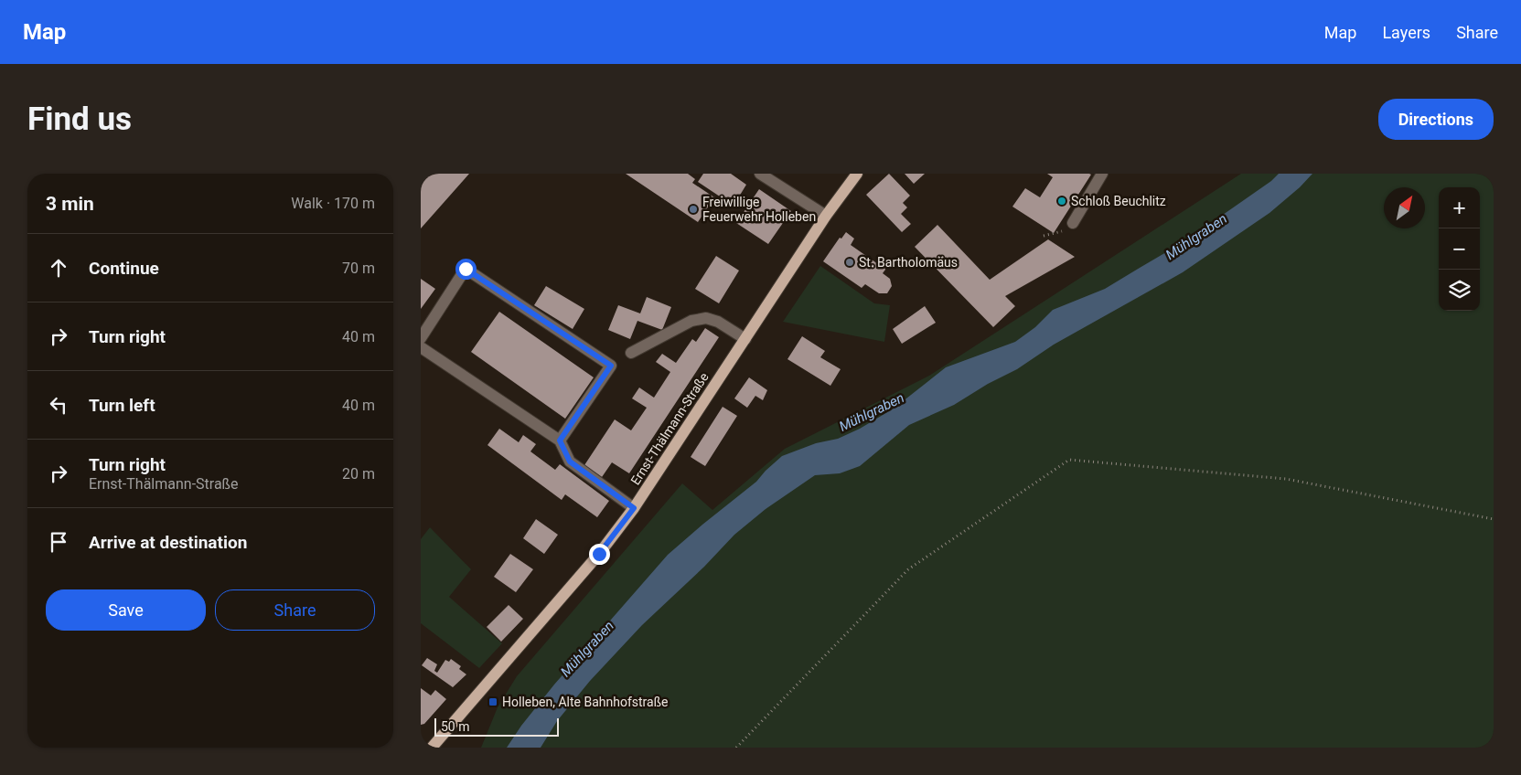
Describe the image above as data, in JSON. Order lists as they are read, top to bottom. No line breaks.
{"streets":{"main road":["Ernst-Thälmann-Straße"]},"water":["Mühlgraben"],"places":{"other":["Schloß Beuchlitz","Freiwillige Feuerwehr Holleben","St. Bartholomäus"],"transit":["Holleben, Alte Bahnhofstraße"]},"scale_bar":"50 m","north":"top right","page":{"header":"Map","nav":["Map","Layers","Share"],"buttons":["Directions",["Save","Share"]],"title":"Find us","heading":["3 min","Walk · 170 m"],"map_buttons":["+","−"],"list":[["Continue","70 m"],["Turn right","40 m"],["Turn left","40 m"],["Turn right","Ernst-Thälmann-Straße","20 m"],"Arrive at destination"],"scale":"50 m"}}
